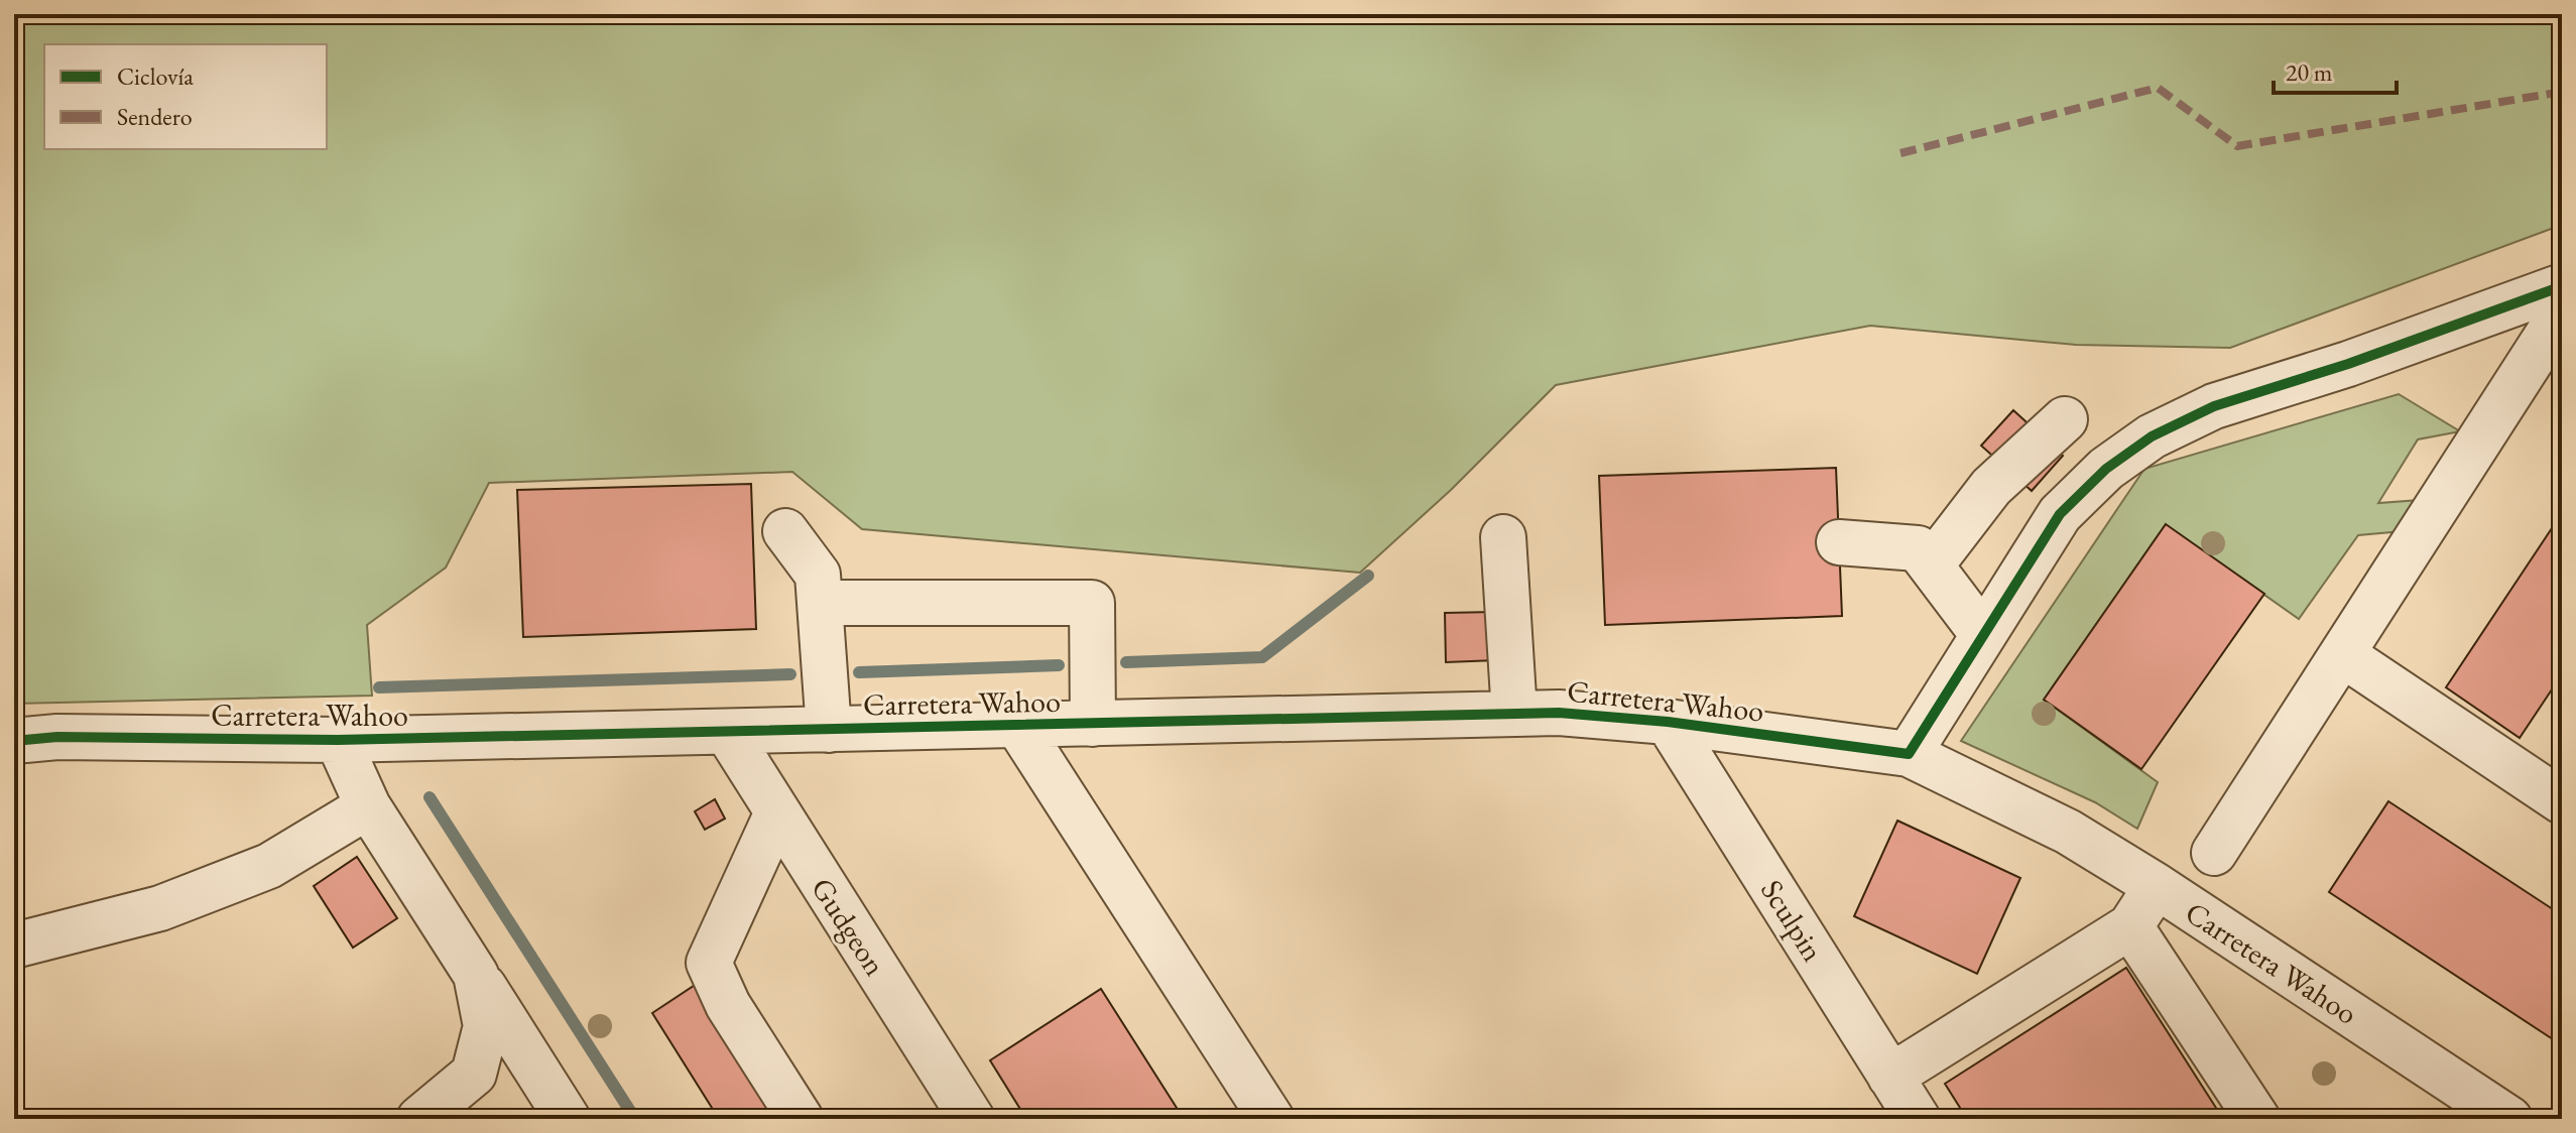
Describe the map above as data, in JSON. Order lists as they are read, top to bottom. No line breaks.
{"streets":{"street":["Carretera Wahoo","Sculpin","Gudgeon"]},"crossings":[["Carretera Wahoo","Sculpin"],["Carretera Wahoo","Gudgeon"]],"legend":["Ciclovía","Sendero"],"scale_bar":"20 m"}
